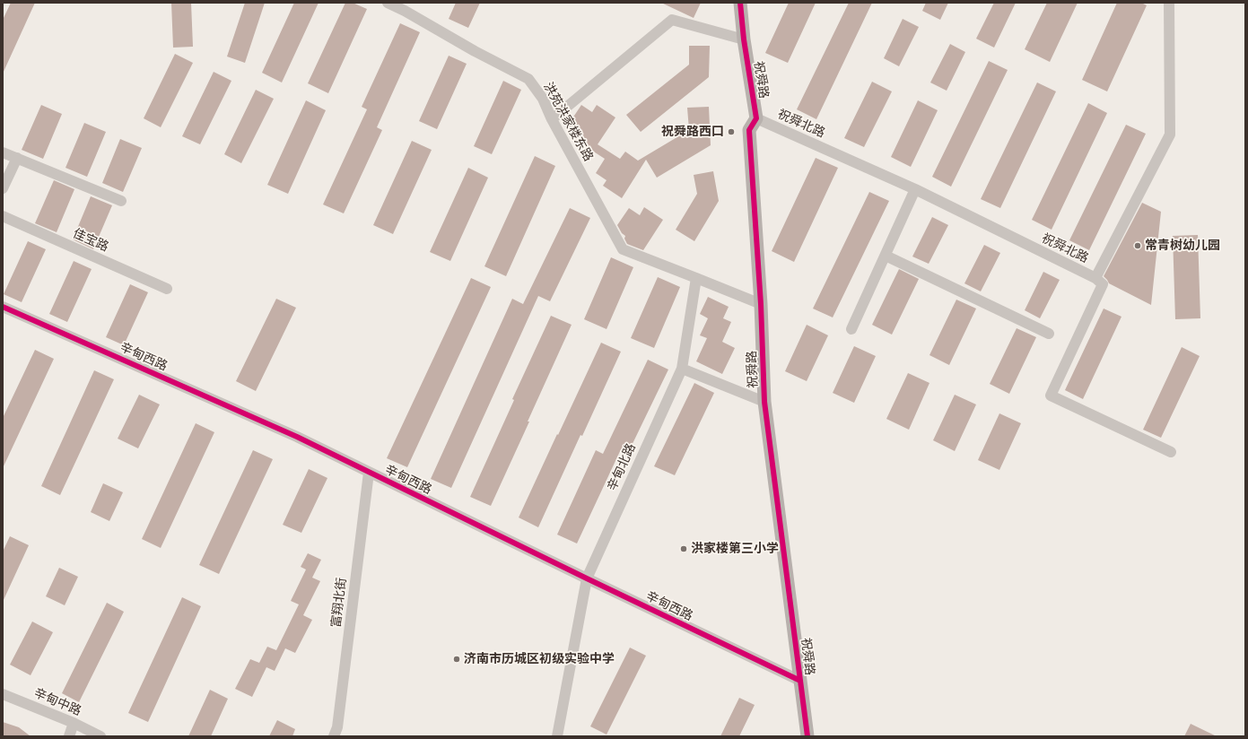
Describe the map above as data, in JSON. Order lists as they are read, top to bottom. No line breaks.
{"streets":{"main road":["祝舜路"],"street":["洪苑洪家楼东路","祝舜北路","佳宝路","辛甸西路","辛甸北路","富翔北街","辛甸中路"]},"crossings":[["祝舜路","祝舜北路"],["祝舜路","辛甸西路"],["洪苑洪家楼东路","辛甸北路"],["辛甸西路","辛甸北路"],["辛甸西路","富翔北街"]],"places":["祝舜路西口","常青树幼儿园","洪家楼第三小学","济南市历城区初级实验中学"]}
